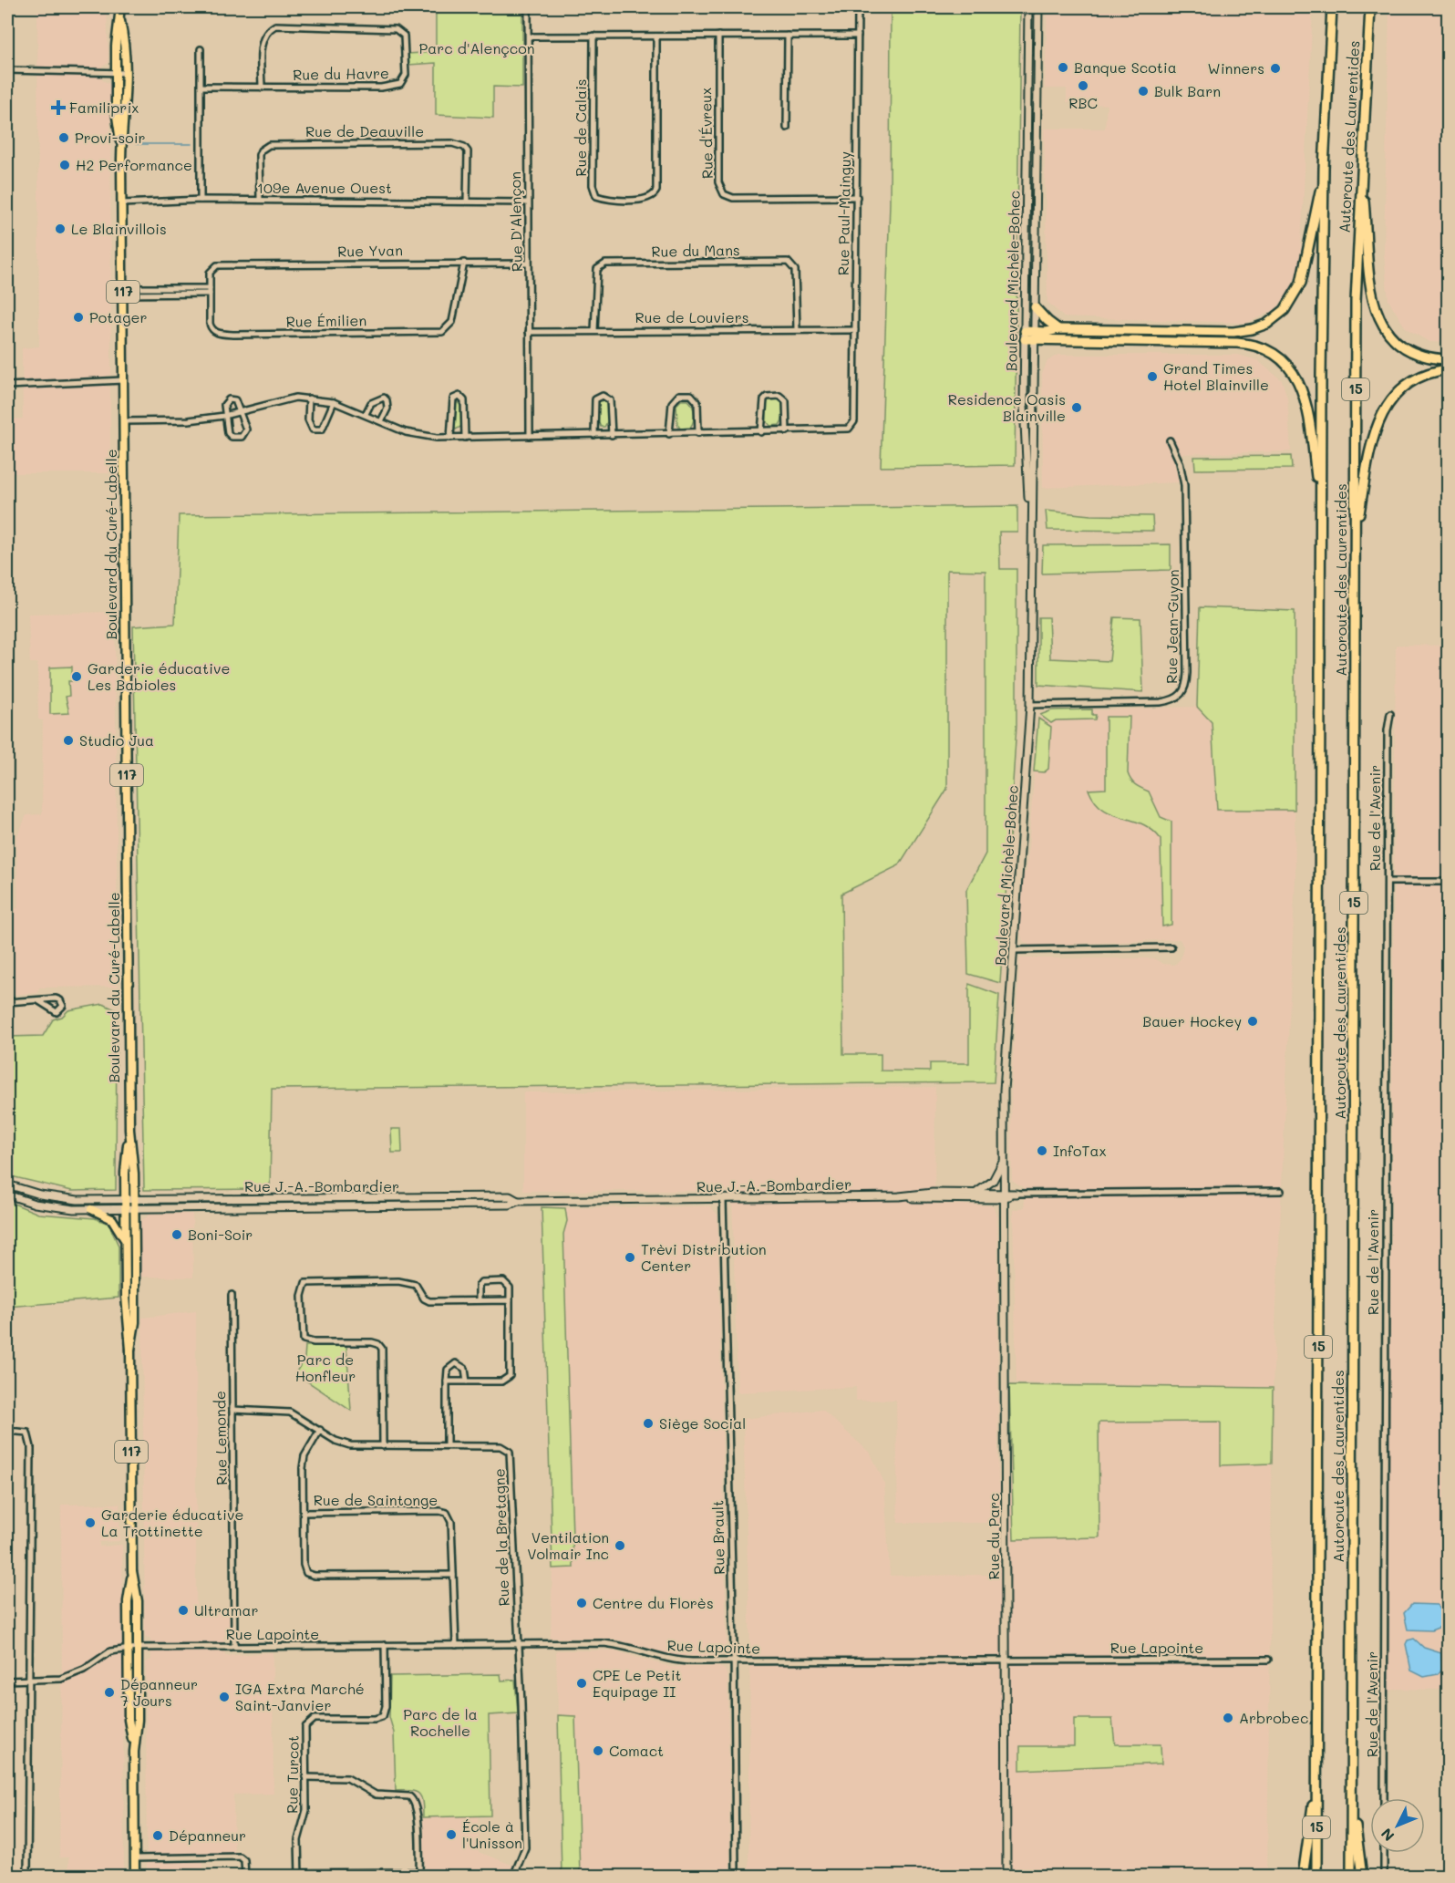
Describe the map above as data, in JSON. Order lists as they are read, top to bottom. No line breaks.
{"streets":{"highway":["Autoroute des Laurentides","15"],"main road":["117","Boulevard du Curé-Labelle"],"street":["Rue du Havre","Rue de Calais","Rue de Deauville","Rue d'Évreux","109e Avenue Ouest","Rue Paul-Mainguy","Rue D'Alençon","Rue Yvan","Rue du Mans","Boulevard Michèle-Bohec","Rue de Louviers","Rue Émilien","Rue Jean-Guyon","Rue de l'Avenir","Rue J.-A.-Bombardier","Rue Lemonde","Rue de Saintonge","Rue du Parc","Rue de la Bretagne","Rue Brault","Rue Lapointe","Rue Turcot"]},"crossings":[["Rue de Deauville","109e Avenue Ouest"],["Rue d'Évreux","Rue Paul-Mainguy"],["109e Avenue Ouest","Rue D'Alençon"],["109e Avenue Ouest","Boulevard du Curé-Labelle"],["Rue Paul-Mainguy","Rue de Louviers"],["Rue D'Alençon","Rue Yvan"],["Rue D'Alençon","Rue de Louviers"],["Rue Yvan","Rue Émilien"],["Rue du Mans","Rue de Louviers"],["Boulevard Michèle-Bohec","Rue Jean-Guyon"],["Boulevard Michèle-Bohec","Rue J.-A.-Bombardier"],["Boulevard Michèle-Bohec","Rue du Parc"],["Boulevard du Curé-Labelle","Rue J.-A.-Bombardier"],["Boulevard du Curé-Labelle","Rue Lapointe"],["Rue J.-A.-Bombardier","Rue du Parc"],["Rue J.-A.-Bombardier","Rue Brault"],["Rue Lemonde","Rue de la Bretagne"],["Rue Lemonde","Rue Lapointe"],["Rue de Saintonge","Rue Lapointe"],["Rue du Parc","Rue Lapointe"],["Rue de la Bretagne","Rue Lapointe"],["Rue Brault","Rue Lapointe"],["Rue Lapointe","Rue Turcot"]],"parks":["Parc d'Alençcon","Parc de Honfleur","Parc de la Rochelle"],"places":{"other":["Banque Scotia","Winners","RBC","Bulk Barn","Provi-soir","H2 Performance","Le Blainvillois","Potager","Grand Times Hotel Blainville","Residence Oasis Blainville","Garderie éducative Les Babioles","Studio Jua","Bauer Hockey","InfoTax","Boni-Soir","Trèvi Distribution Center","Siège Social","Garderie éducative La Trottinette","Ventilation Volmair Inc","Centre du Florès","Ultramar","CPE Le Petit Equipage II","Dépanneur 7 Jours","IGA Extra Marché Saint-Janvier","Arbrobec","Comact","École à l'Unisson","Dépanneur"],"health":["Familiprix"]},"north":"bottom left"}
